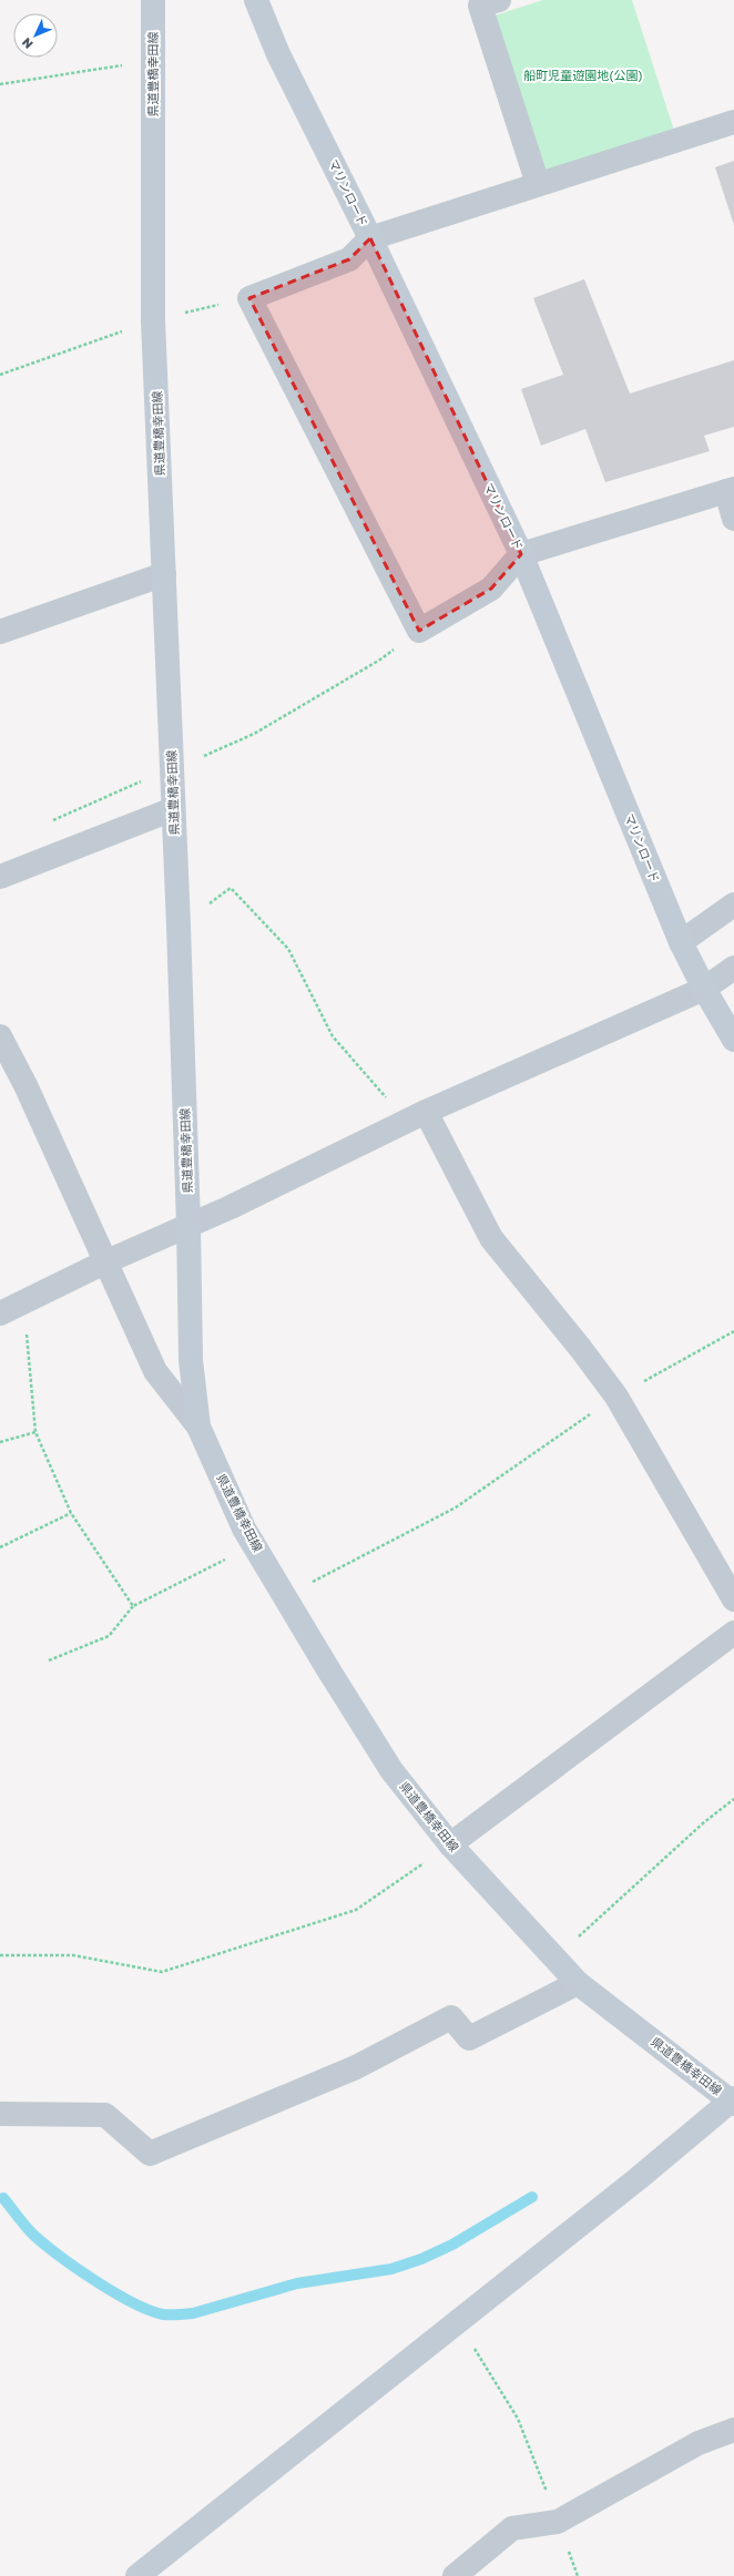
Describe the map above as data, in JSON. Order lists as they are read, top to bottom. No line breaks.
{"streets":{"main road":["県道豊橋幸田線","マリンロード"]},"parks":["船町児童遊園地(公園)"],"north":"bottom left"}
